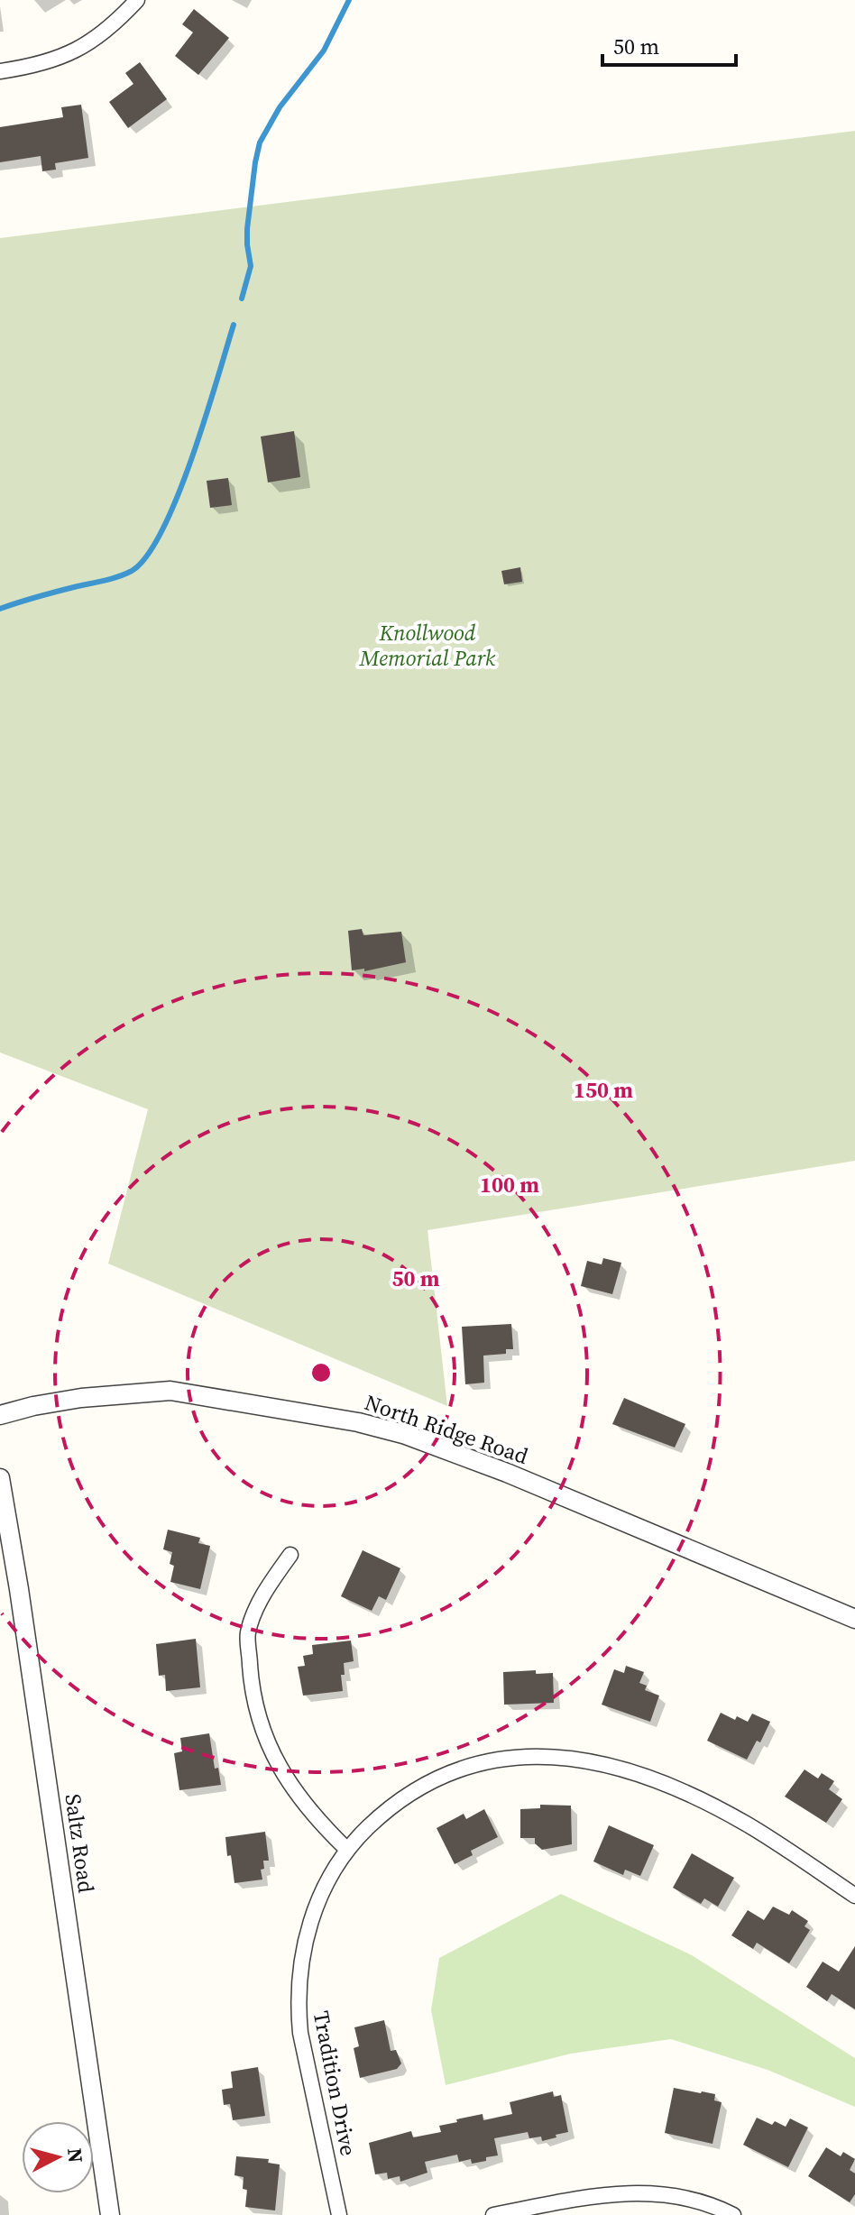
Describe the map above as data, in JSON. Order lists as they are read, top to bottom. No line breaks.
{"streets":{"street":["North Ridge Road","Saltz Road","Tradition Drive"]},"parks":["Knollwood Memorial Park"],"scale_bar":"50 m","north":"right","rings":["150 m","100 m","50 m"]}
